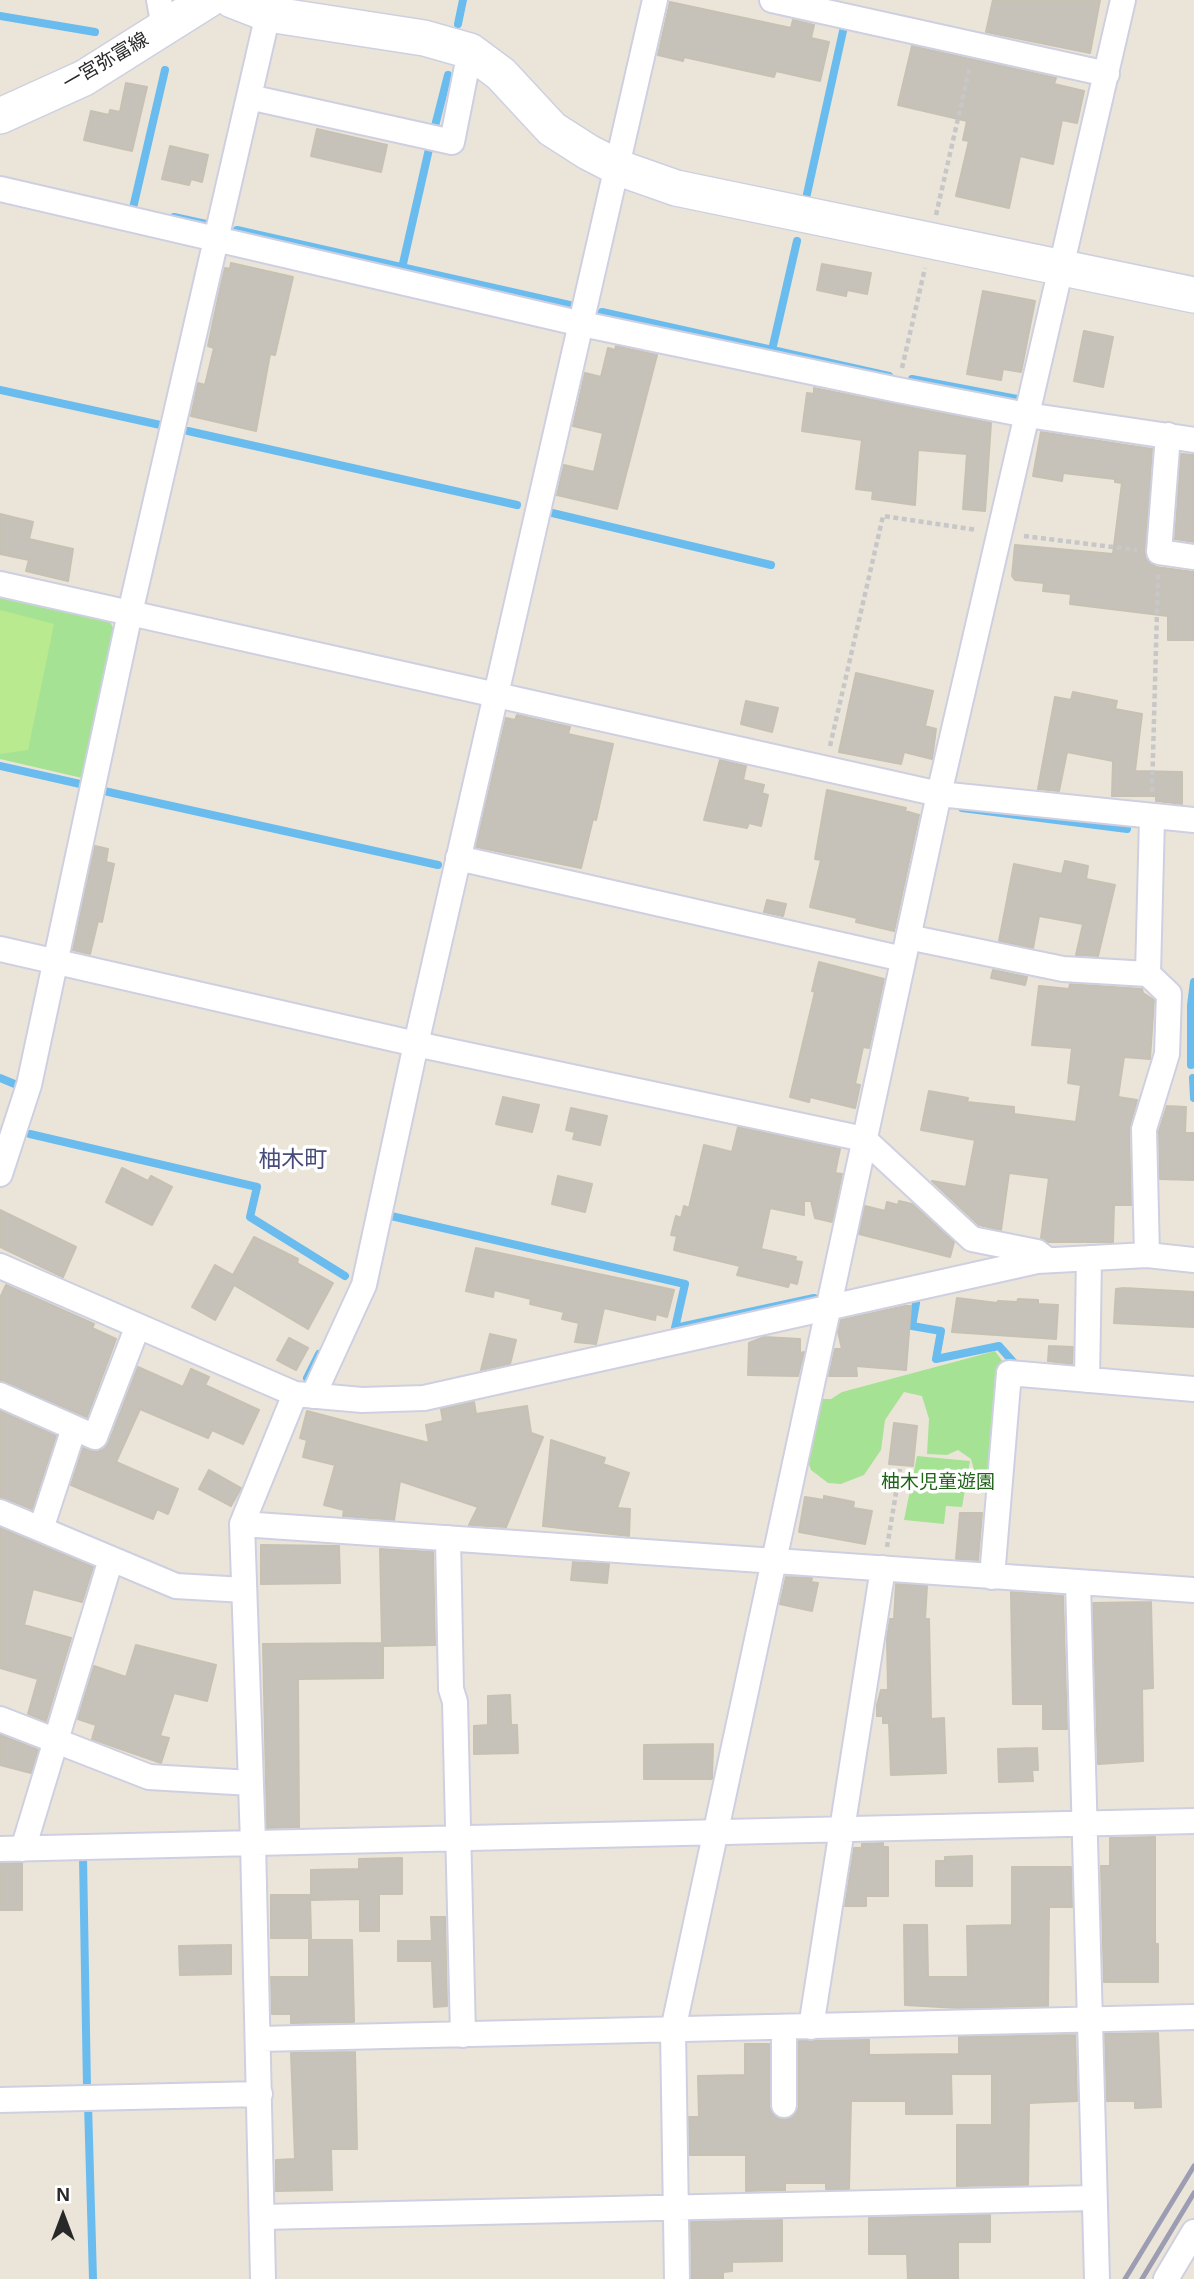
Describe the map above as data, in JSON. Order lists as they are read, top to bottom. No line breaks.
{"streets":{"street":["一宮弥富線"]},"districts":["柚木町"],"parks":["柚木児童遊園"],"north":"top"}
